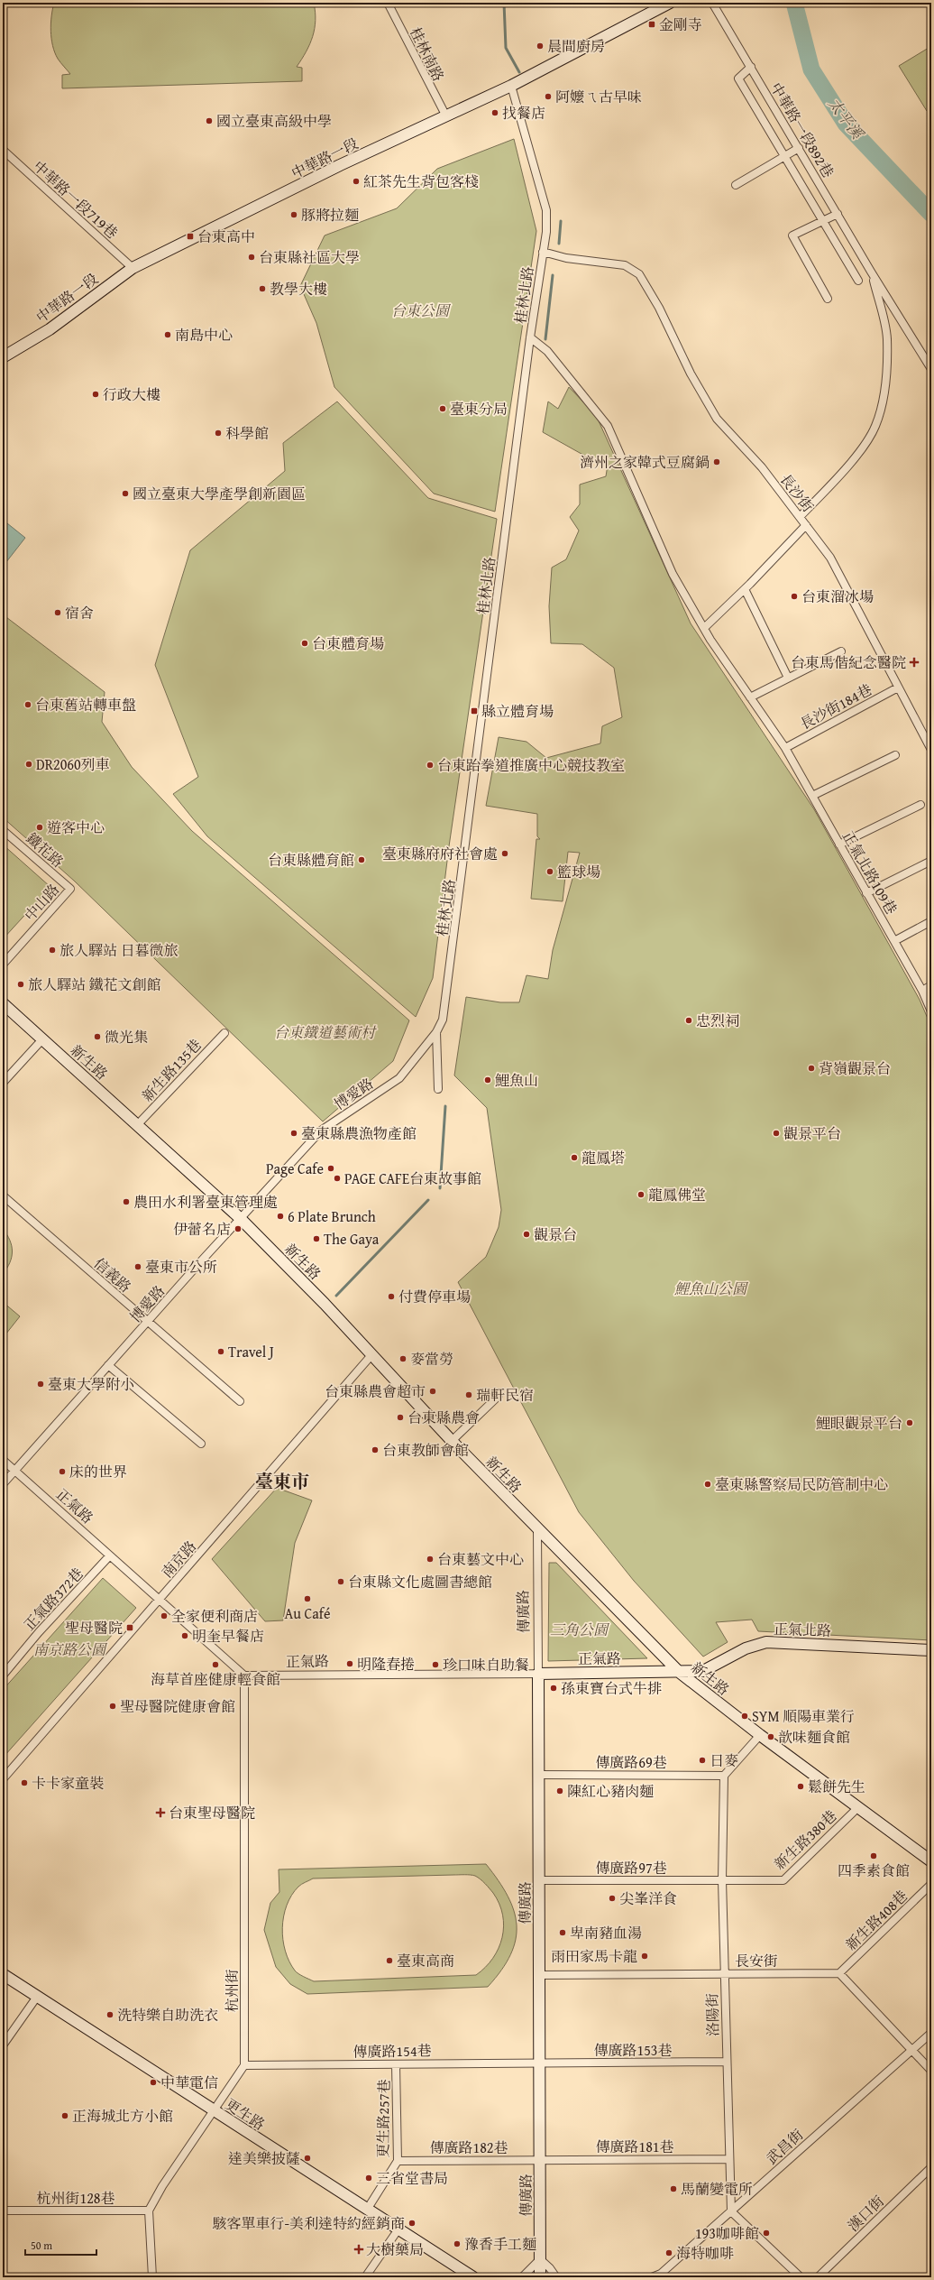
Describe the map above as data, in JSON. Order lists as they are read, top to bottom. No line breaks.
{"streets":{"street":["桂林南路","中華路一段892巷","中華路一段","中華路一段719巷","桂林北路","長沙街","長沙街184巷","鐵花路","正氣北路109巷","中山路","新生路","新生路135巷","博愛路","信義路","正氣路","南京路","正氣路372巷","傳廣路","正氣北路","傳廣路69巷","新生路380巷","傳廣路97巷","新生路408巷","長安街","杭州街","洛陽街","傳廣路153巷","傳廣路154巷","更生路","更生路257巷","傳廣路181巷","武昌街","傳廣路182巷","杭州街128巷","漢口街"]},"crossings":[["桂林南路","中華路一段"],["中華路一段","中華路一段719巷"],["中華路一段","桂林北路"],["桂林北路","長沙街"],["桂林北路","正氣北路109巷"],["桂林北路","博愛路"],["長沙街","長沙街184巷"],["長沙街184巷","正氣北路109巷"],["鐵花路","中山路"],["新生路","新生路135巷"],["新生路","博愛路"],["新生路","正氣路"],["新生路","南京路"],["新生路","傳廣路"],["新生路","正氣北路"],["新生路","新生路380巷"],["博愛路","信義路"],["博愛路","正氣路"],["正氣路","南京路"],["正氣路","正氣路372巷"],["正氣路","傳廣路"],["正氣路","正氣北路"],["正氣路","杭州街"],["傳廣路","傳廣路69巷"],["傳廣路","傳廣路97巷"],["傳廣路","長安街"],["傳廣路","傳廣路153巷"],["傳廣路","傳廣路154巷"],["傳廣路","傳廣路181巷"],["傳廣路","傳廣路182巷"],["傳廣路69巷","洛陽街"],["新生路380巷","傳廣路97巷"],["新生路380巷","洛陽街"],["傳廣路97巷","洛陽街"],["新生路408巷","長安街"],["長安街","洛陽街"],["杭州街","傳廣路154巷"],["洛陽街","傳廣路153巷"],["洛陽街","傳廣路181巷"],["洛陽街","武昌街"],["傳廣路153巷","傳廣路154巷"],["傳廣路154巷","更生路257巷"],["更生路","更生路257巷"],["更生路257巷","傳廣路182巷"],["傳廣路181巷","傳廣路182巷"]],"districts":["臺東市"],"water":["太平溪"],"parks":["台東公園","台東鐵道藝術村","鯉魚山公園","三角公園","南京路公園"],"places":{"transit":["金剛寺","台東高中","縣立體育場","聖母醫院"],"other":["晨間廚房","阿嬤ㄟ古早味","找餐店","國立臺東高級中學","紅茶先生背包客棧","豚將拉麵","台東縣社區大學","教學大樓","南島中心","行政大樓","臺東分局","科學館","濟州之家韓式豆腐鍋","國立臺東大學產學創新園區","台東溜冰場","宿舍","台東體育場","台東舊站轉車盤","DR2060列車","台東跆拳道推廣中心競技教室","遊客中心","臺東縣府府社會處","台東縣體育館","籃球場","旅人驛站 日暮微旅","旅人驛站 鐵花文創館","忠烈祠","微光集","背嶺觀景台","鯉魚山","臺東縣農漁物產館","觀景平台","龍鳳塔","Page Cafe","PAGE CAFE台東故事館","龍鳳佛堂","農田水利署臺東管理處","6 Plate Brunch","伊蕾名店","觀景台","The Gaya","臺東市公所","付費停車場","Travel J","麥當勞","臺東大學附小","台東縣農會超市","瑞軒民宿","台東縣農會","鯉眼觀景平台","台東教師會館","床的世界","臺東縣警察局民防管制中心","台東藝文中心","台東縣文化處圖書總館","Au Café","全家便利商店","明奎早餐店","明隆春捲","海草首座健康輕食館","珍口味自助餐","孫東寶台式牛排","聖母醫院健康會館","SYM 順陽車業行","歆味麵食館","日麥","卡卡家童裝","鬆餅先生","陳紅心豬肉麵","四季素食館","尖峯洋食","卑南豬血湯","雨田家馬卡龍","臺東高商","洗特樂自助洗衣","中華電信","正海城北方小館","達美樂披薩","三省堂書局","馬蘭變電所","駭客單車行-美利達特約經銷商","193咖啡館","豫香手工麵","海特咖啡"],"health":["台東馬偕紀念醫院","台東聖母醫院","大樹藥局"]},"scale_bar":"50 m"}
